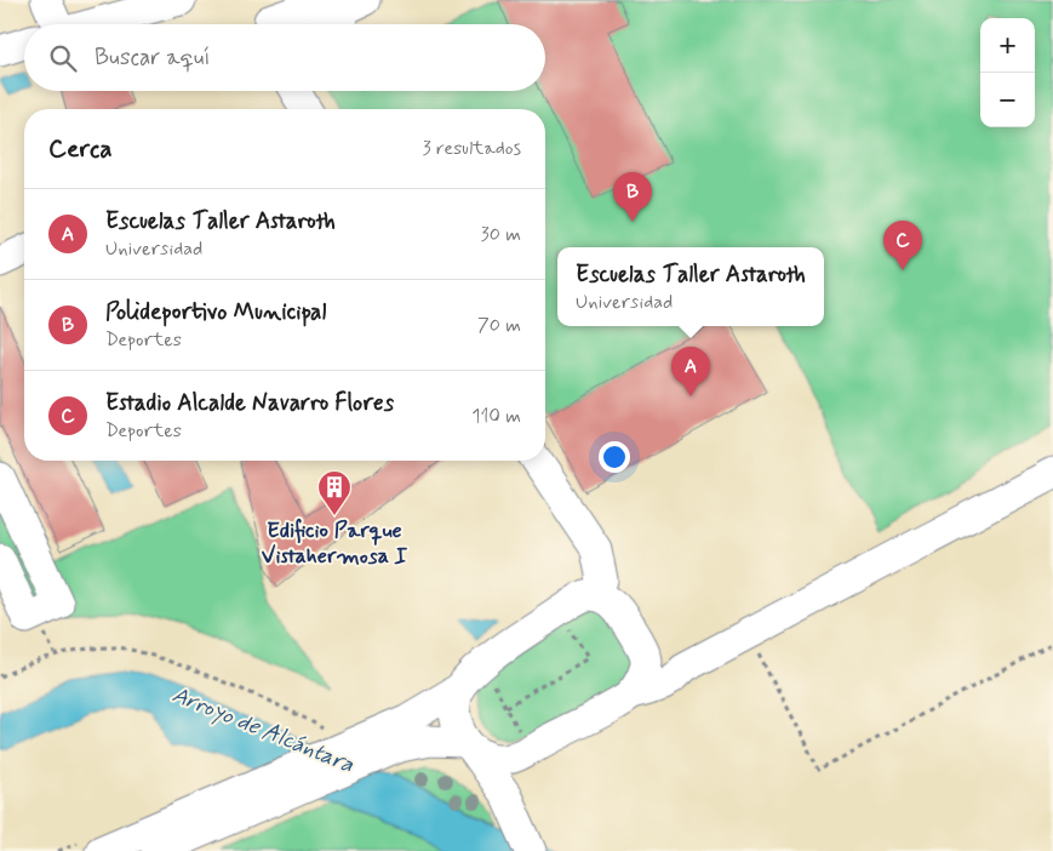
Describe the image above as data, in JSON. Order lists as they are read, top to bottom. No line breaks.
{"water":["Arroyo de Alcántara"],"places":{"building":["Edificio Parque Vistahermosa I"]},"page":{"map_buttons":["+","−"],"search":"Buscar aquí","heading":["Cerca","3 resultados"],"pins":["B","C","A"],"list":[{"mark":"A","name":"Escuelas Taller Astaroth","note":"Universidad","value":"30 m"},{"mark":"B","name":"Polideportivo Municipal","note":"Deportes","value":"70 m"},{"mark":"C","name":"Estadio Alcalde Navarro Flores","note":"Deportes","value":"110 m"}],"popup":["Escuelas Taller Astaroth","Universidad"]}}
